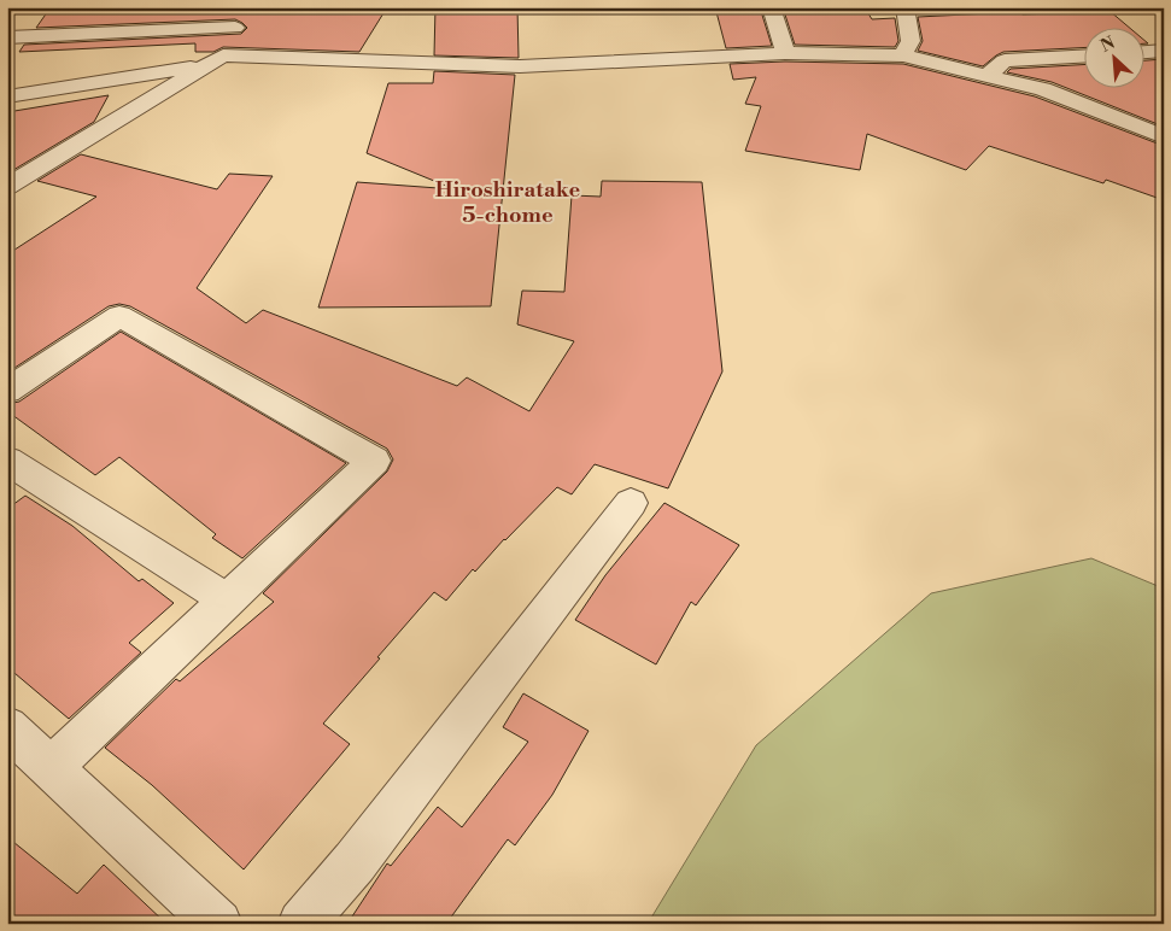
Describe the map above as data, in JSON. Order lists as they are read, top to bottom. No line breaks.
{"districts":["Hiroshiratake 5-chome"],"north":"top left"}
